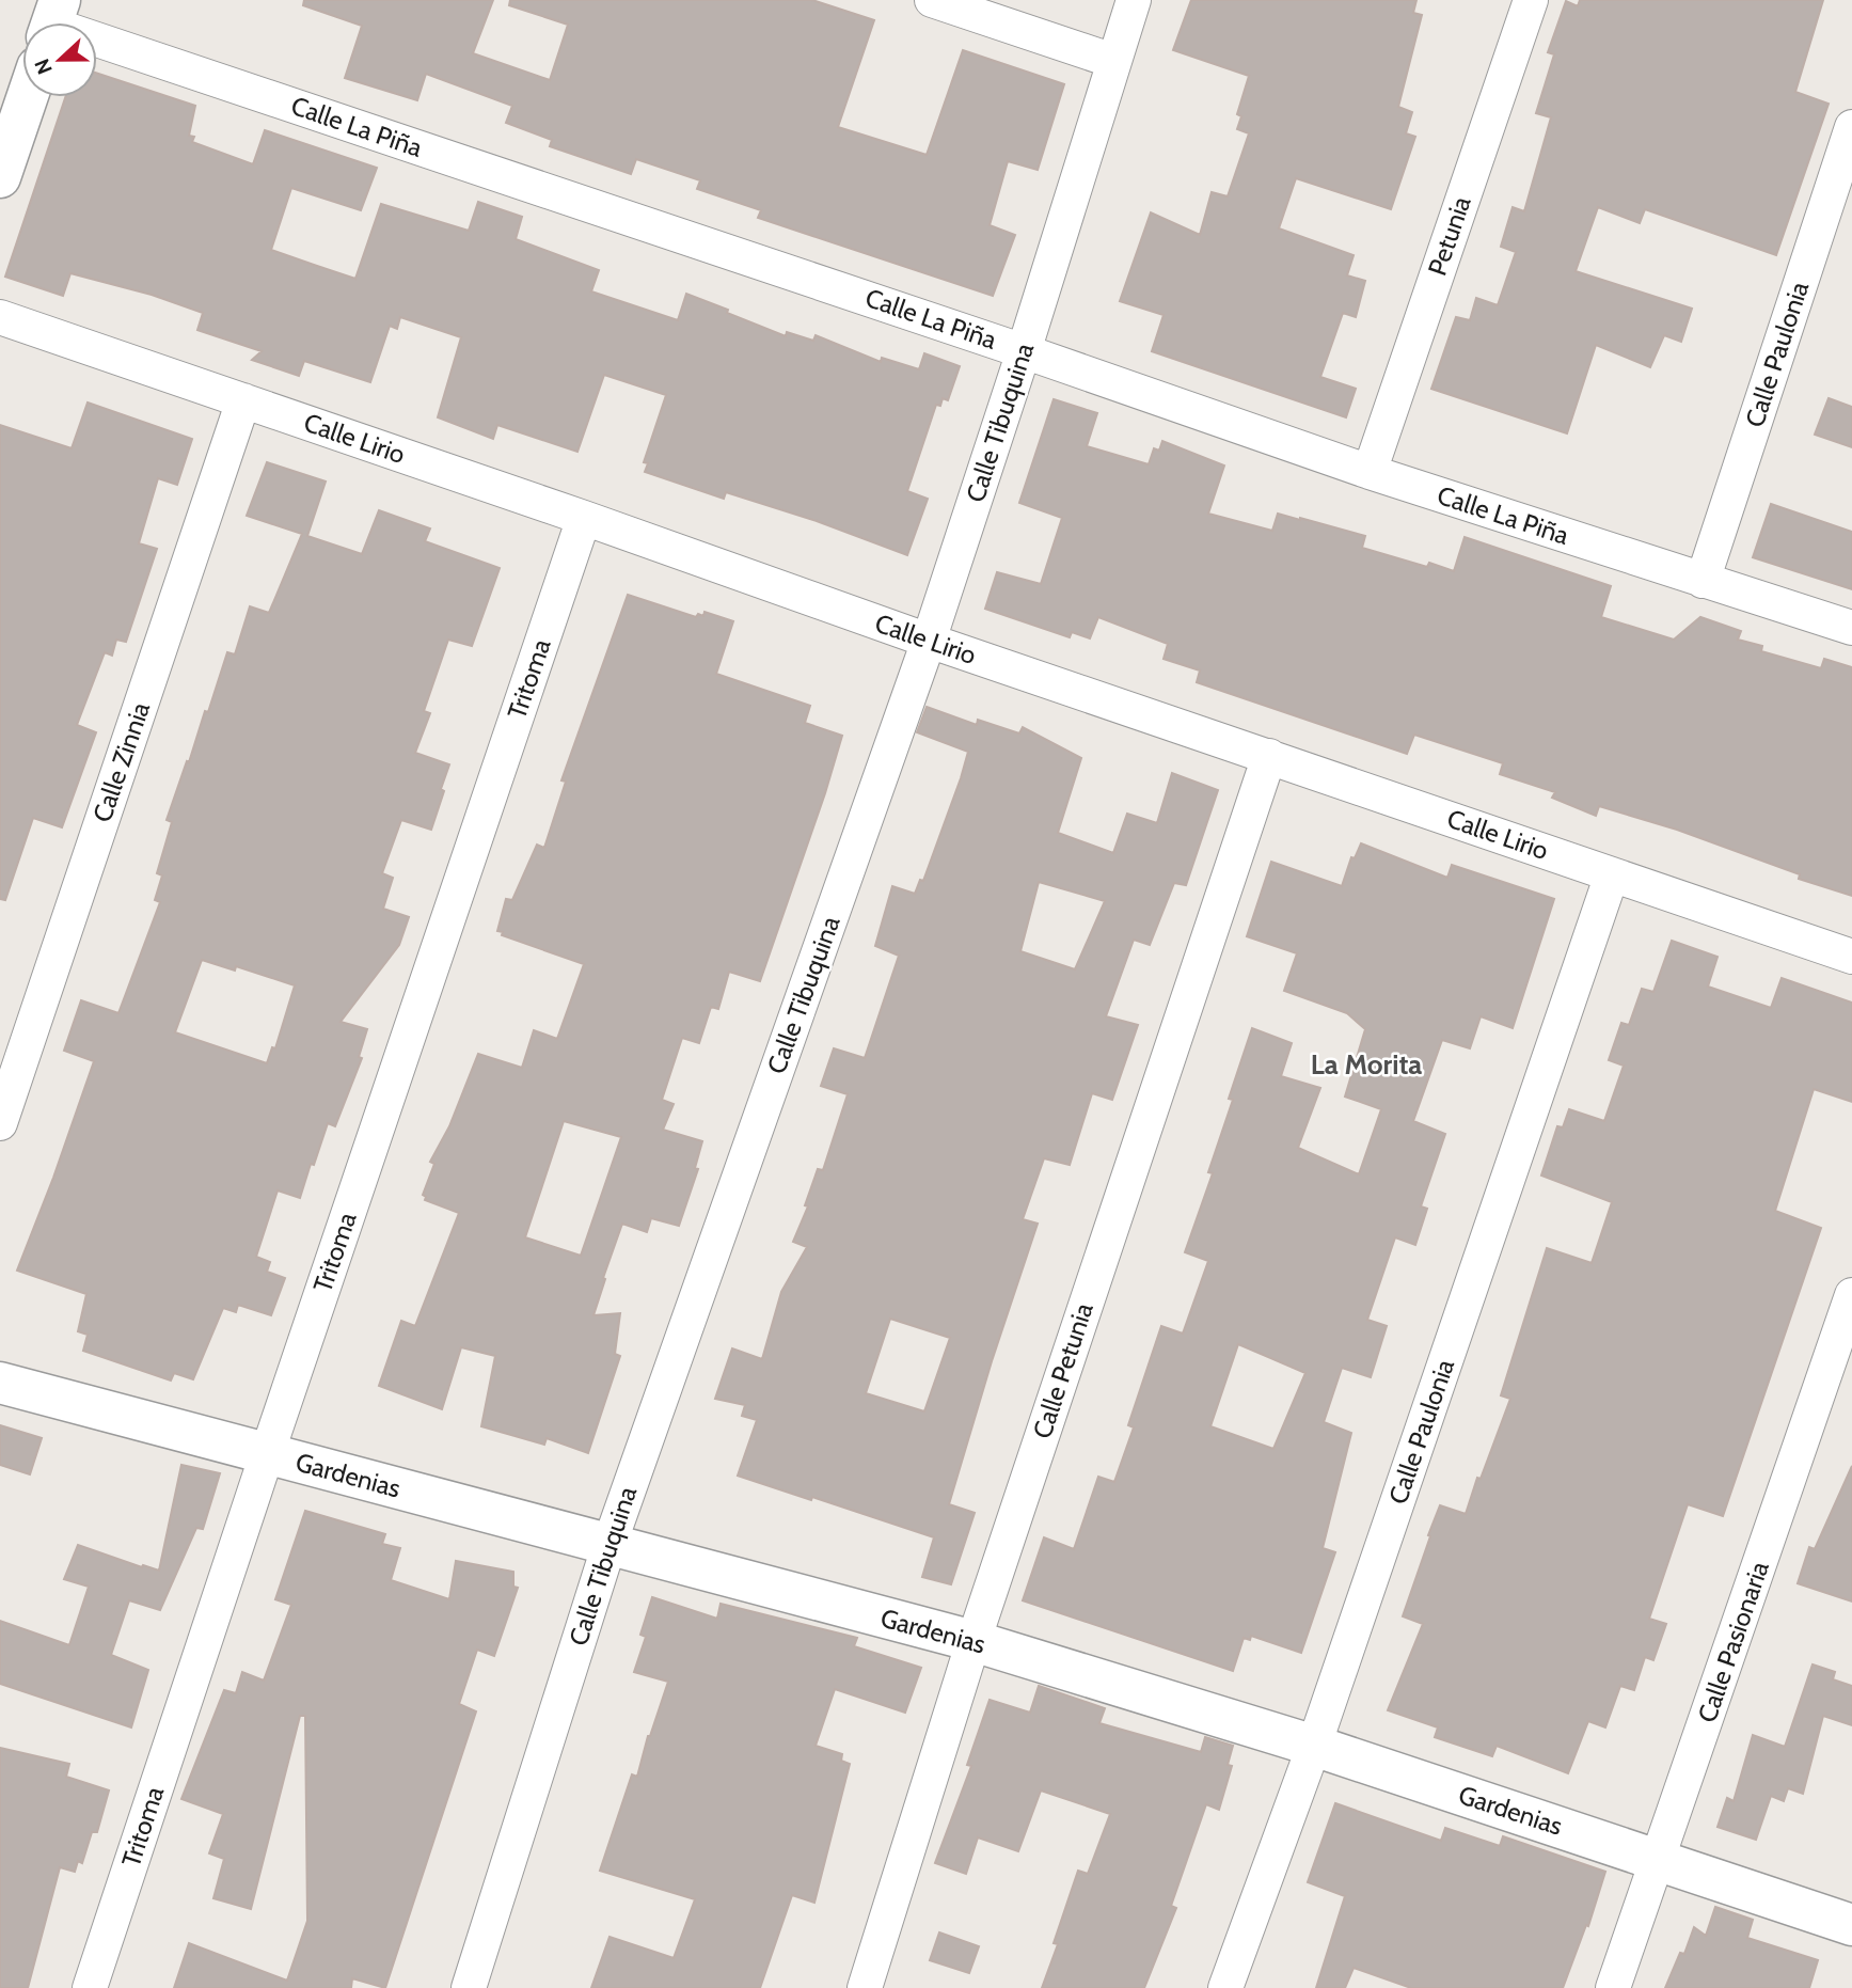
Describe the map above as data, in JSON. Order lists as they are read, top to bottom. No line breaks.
{"streets":{"street":["Calle La Piña","Petunia","Calle Paulonia","Calle Tibuquina","Calle Lirio","Tritoma","Calle Zinnia","Calle Petunia","Gardenias","Calle Pasionaria"]},"crossings":[["Calle La Piña","Petunia"],["Calle La Piña","Calle Paulonia"],["Calle La Piña","Calle Tibuquina"],["Calle Paulonia","Calle Lirio"],["Calle Paulonia","Gardenias"],["Calle Tibuquina","Calle Lirio"],["Calle Tibuquina","Gardenias"],["Calle Lirio","Tritoma"],["Calle Lirio","Calle Zinnia"],["Calle Lirio","Calle Petunia"],["Tritoma","Gardenias"],["Calle Petunia","Gardenias"],["Gardenias","Calle Pasionaria"]],"districts":["La Morita"],"north":"left"}
